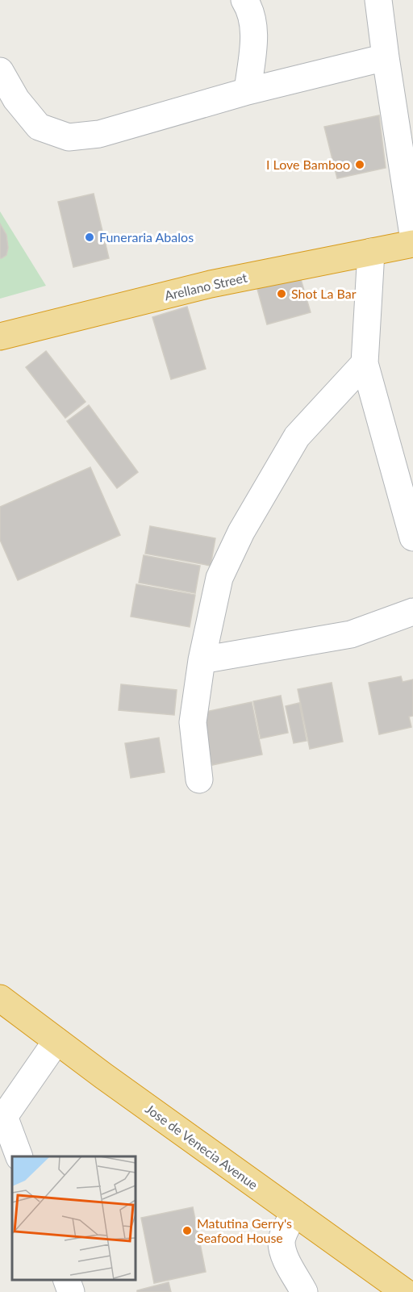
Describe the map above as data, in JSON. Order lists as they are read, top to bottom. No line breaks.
{"streets":{"highway":["Arellano Street","Jose de Venecia Avenue"]},"places":["I Love Bamboo","Funeraria Abalos","Shot La Bar","Matutina Gerry's Seafood House"]}
